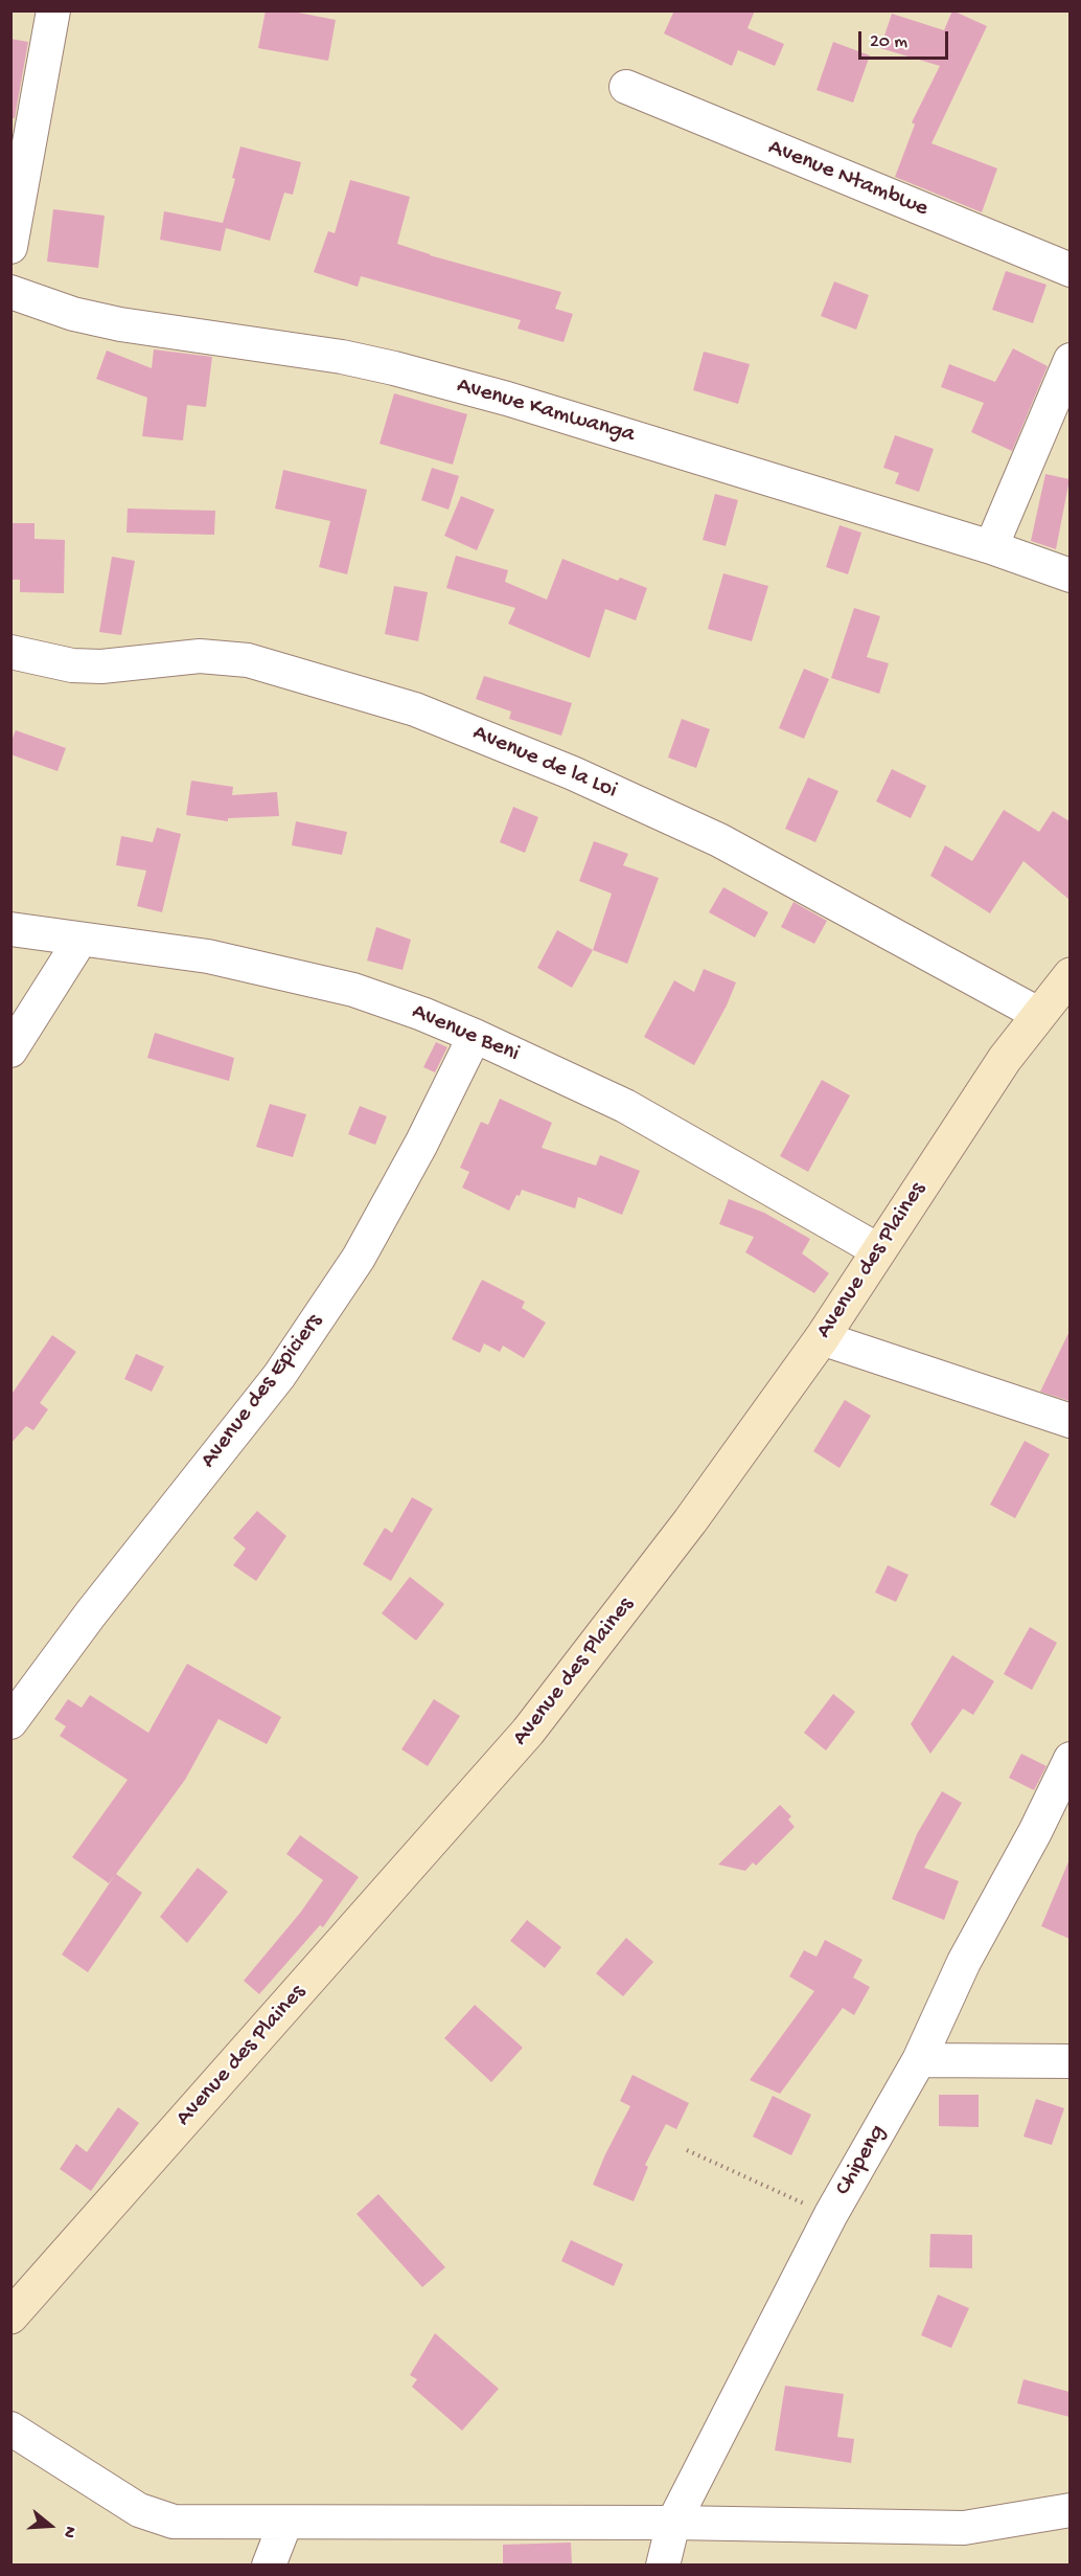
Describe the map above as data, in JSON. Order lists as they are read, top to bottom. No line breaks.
{"streets":{"street":["Avenue Ntambwe","Avenue Kamwanga","Avenue de la Loi","Avenue Beni","Avenue des Plaines","Avenue des Epiciers","Chipeng"]},"crossings":[["Avenue de la Loi","Avenue des Plaines"],["Avenue Beni","Avenue des Plaines"],["Avenue Beni","Avenue des Epiciers"]],"scale_bar":"20 m","north":"right"}
